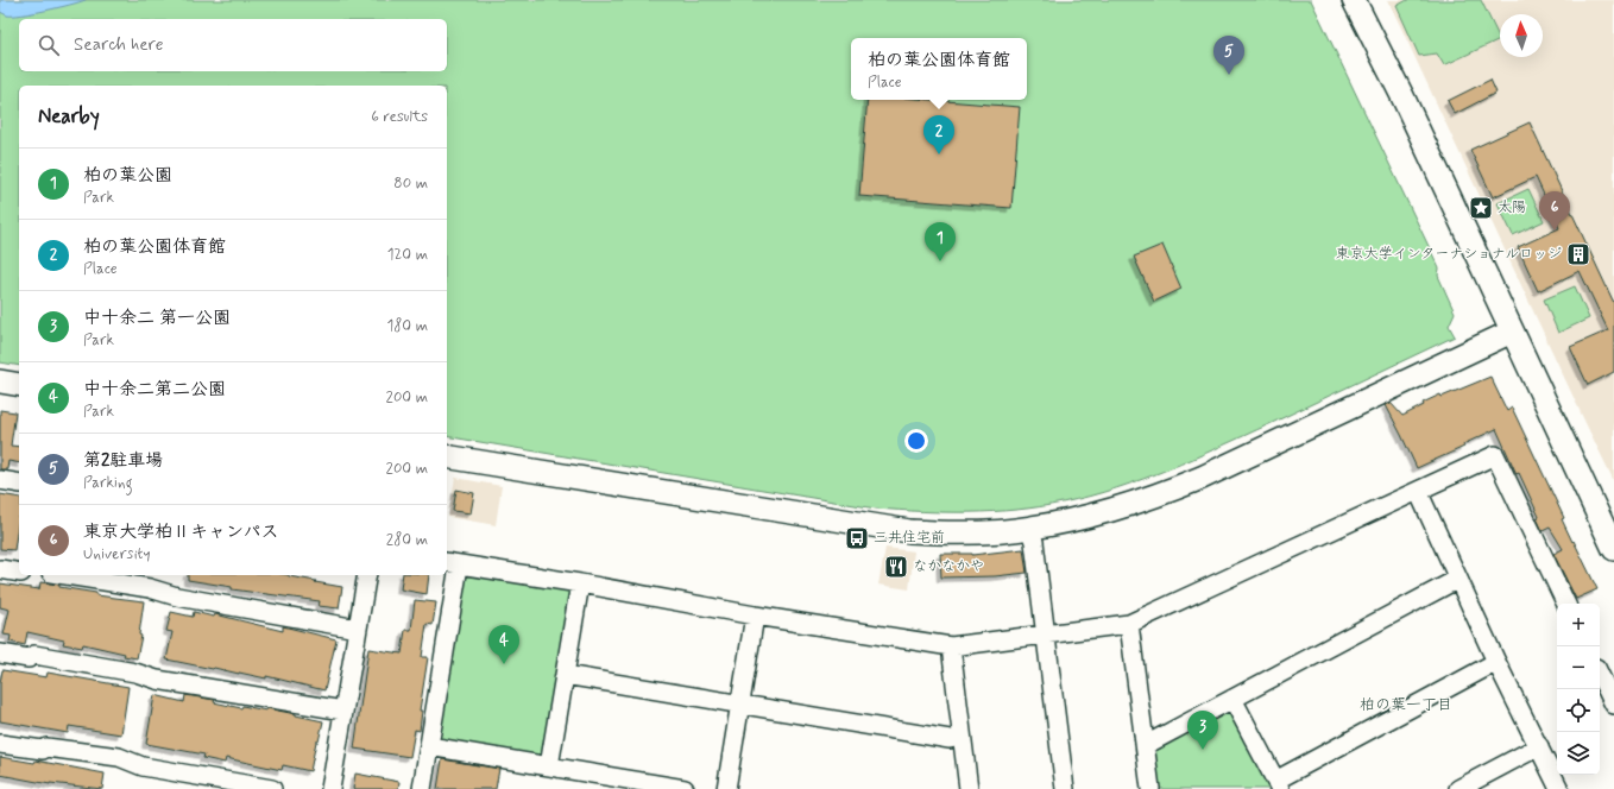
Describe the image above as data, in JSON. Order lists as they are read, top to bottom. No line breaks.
{"districts":["柏の葉一丁目"],"places":{"place":["太陽"],"building":["東京大学インターナショナルロッジ"],"bus stop":["三井住宅前"],"restaurant":["なかなかや"]},"north":"top","page":{"search":"Search here","pins":["5","2","6","1","4","3"],"popup":["柏の葉公園体育館","Place"],"heading":["Nearby","6 results"],"list":[{"mark":"1","name":"柏の葉公園","note":"Park","value":"80 m"},{"mark":"2","name":"柏の葉公園体育館","note":"Place","value":"120 m"},{"mark":"3","name":"中十余二 第一公園","note":"Park","value":"180 m"},{"mark":"4","name":"中十余二第二公園","note":"Park","value":"200 m"},{"mark":"5","name":"第2駐車場","note":"Parking","value":"200 m"},{"mark":"6","name":"東京大学柏Ⅱキャンパス","note":"University","value":"280 m"}],"map_buttons":["+","−"]}}
